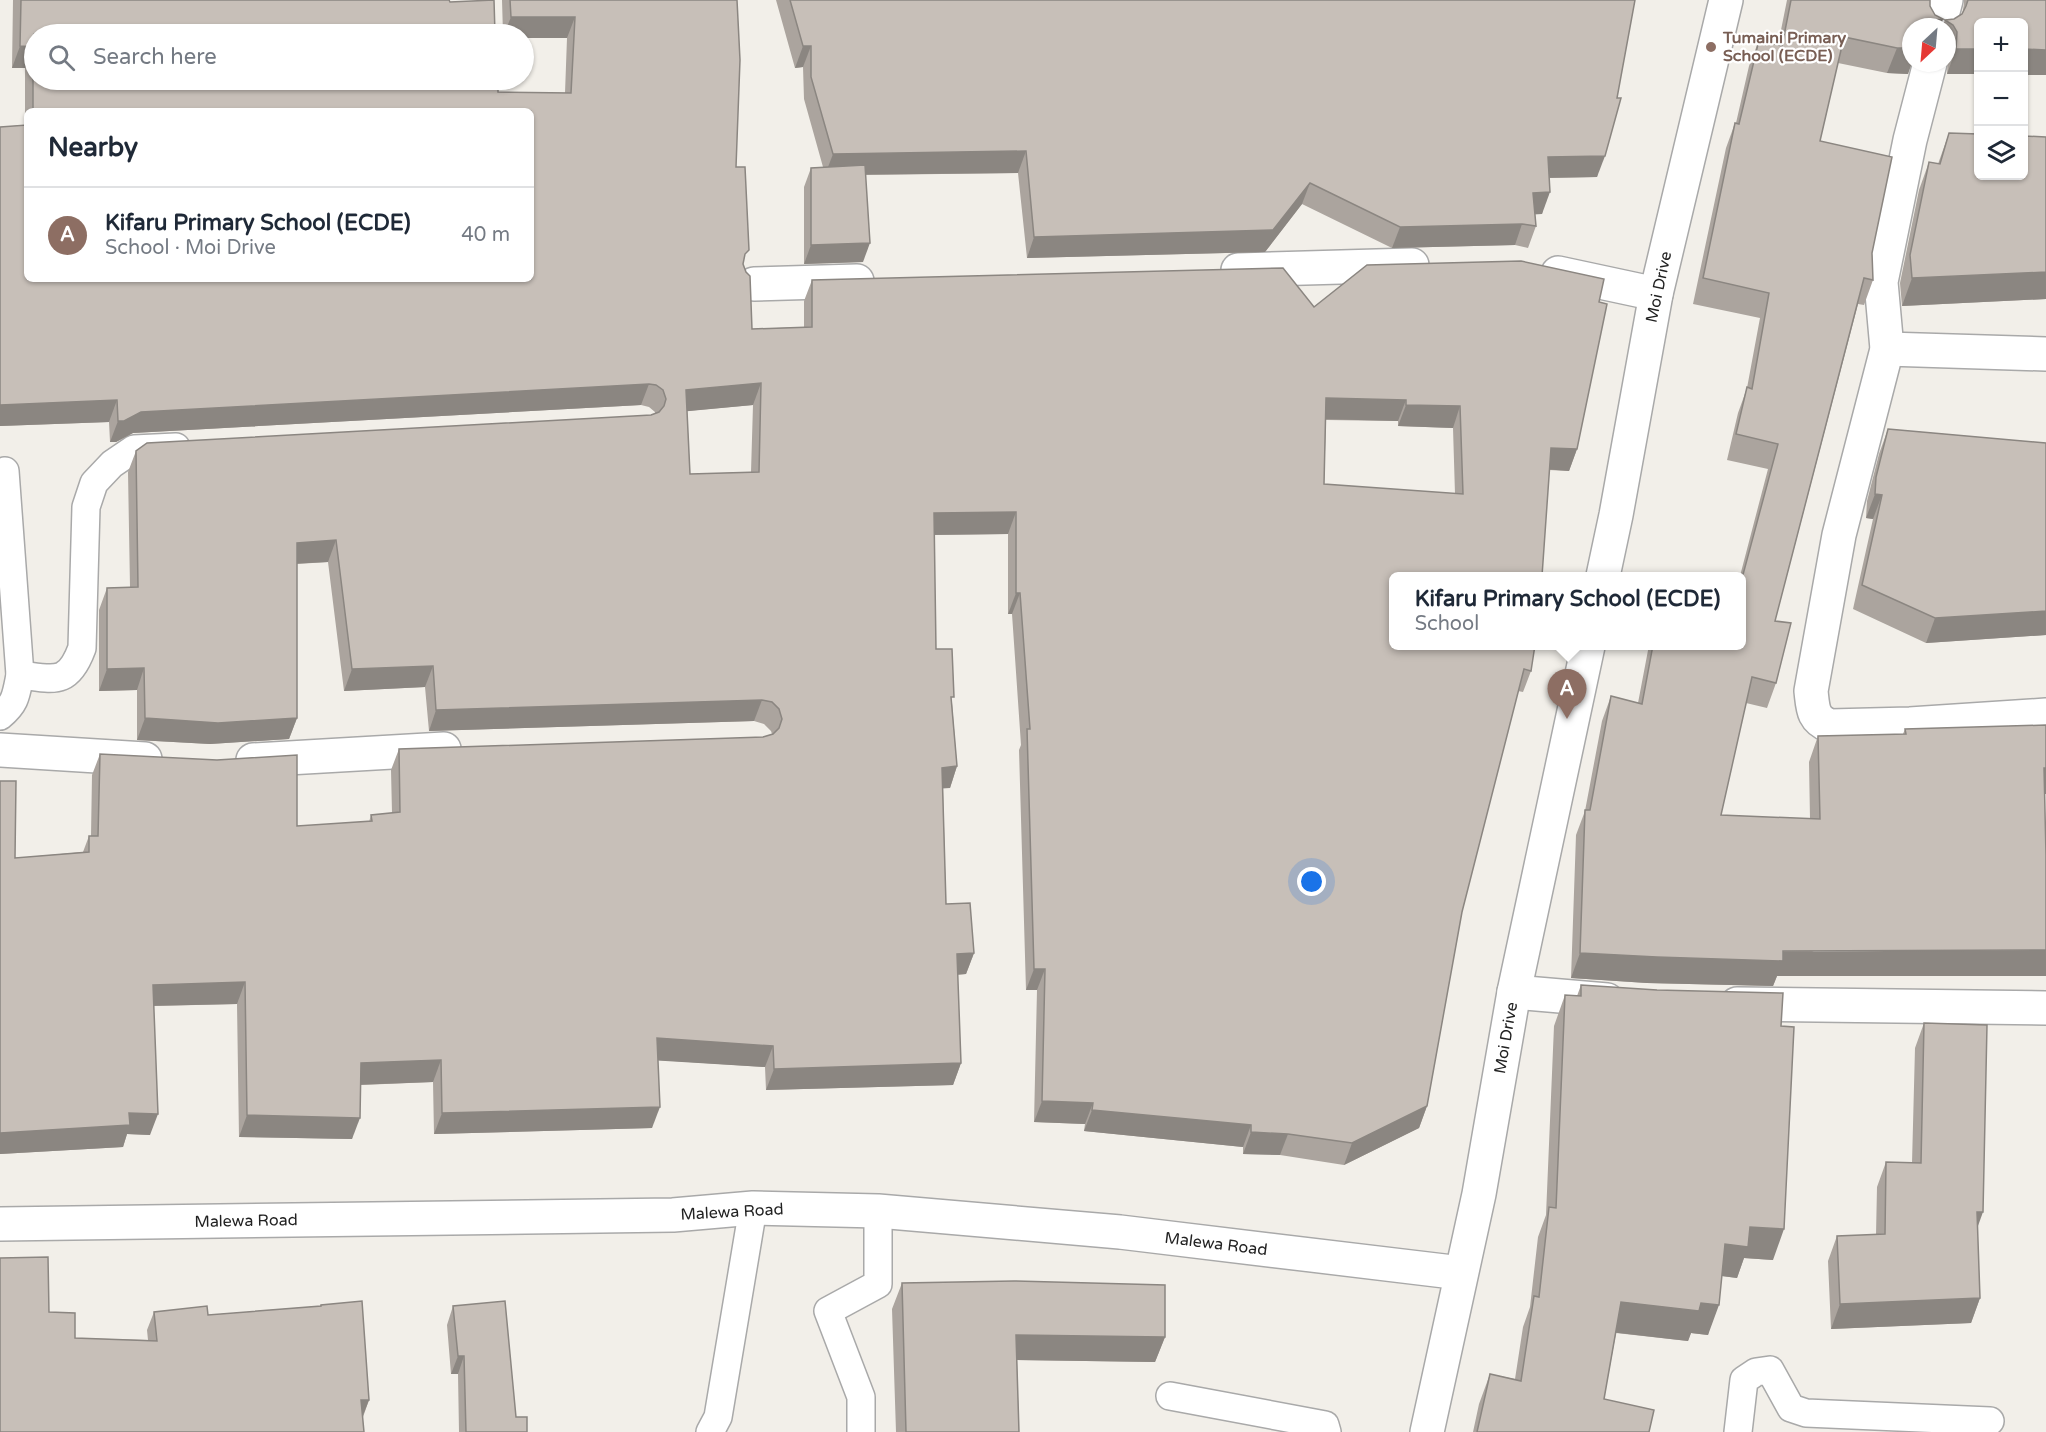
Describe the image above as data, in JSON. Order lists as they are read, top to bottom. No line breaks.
{"streets":{"street":["Moi Drive","Malewa Road"]},"crossings":[["Moi Drive","Malewa Road"]],"places":["Tumaini Primary School (ECDE)"],"north":"bottom left","page":{"map_buttons":["+","−"],"search":"Search here","heading":"Nearby","list":[{"mark":"A","name":"Kifaru Primary School (ECDE)","note":"School · Moi Drive","value":"40 m"}],"popup":["Kifaru Primary School (ECDE)","School"],"pins":"A"}}
